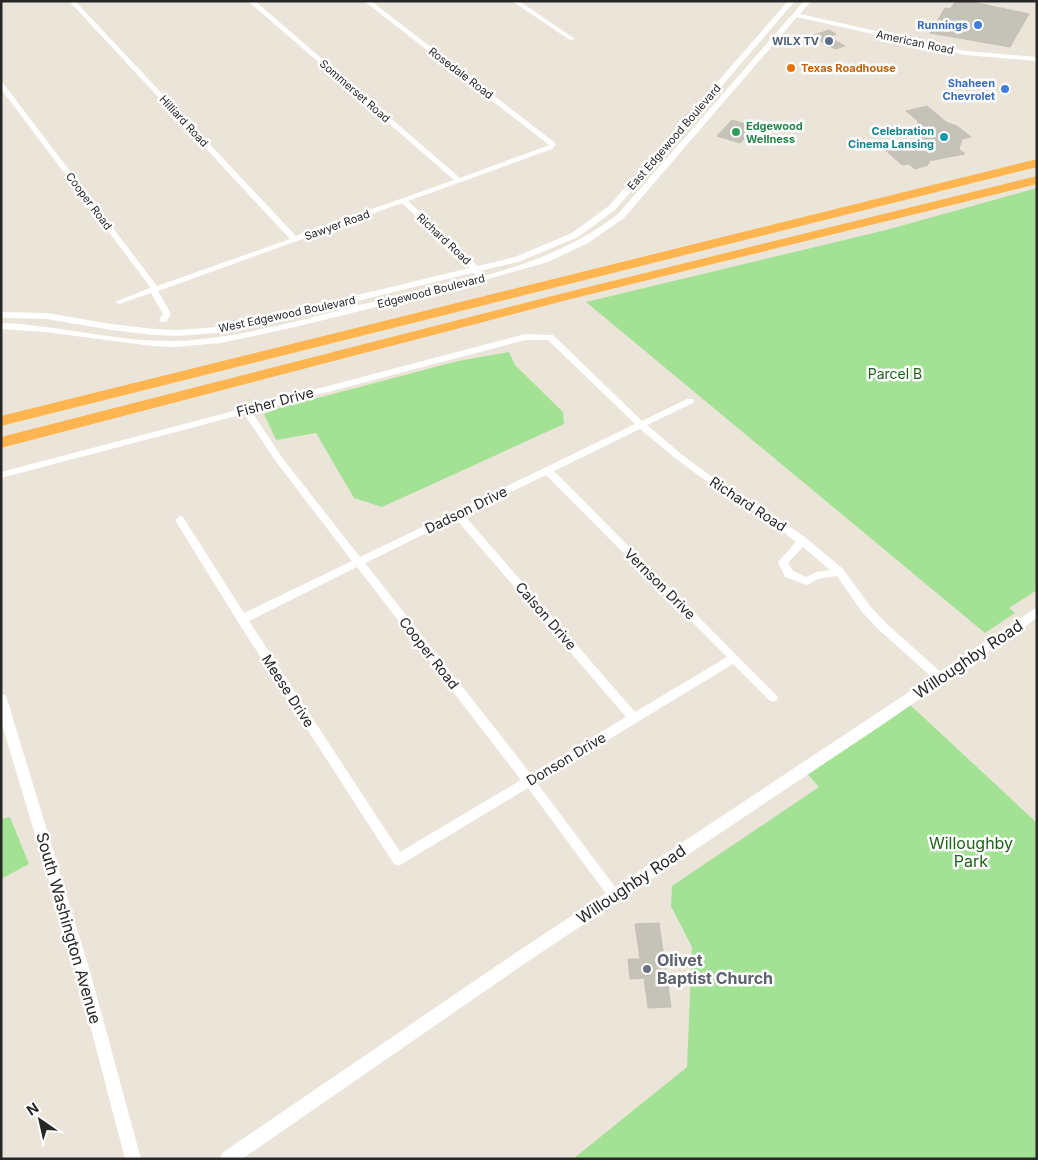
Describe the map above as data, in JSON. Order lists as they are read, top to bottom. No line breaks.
{"streets":{"street":["American Road","Rosedale Road","Sommerset Road","Hilliard Road","East Edgewood Boulevard","Cooper Road","Sawyer Road","Richard Road","Edgewood Boulevard","West Edgewood Boulevard","Fisher Drive","Dadson Drive","Vernson Drive","Calson Drive","Willoughby Road","Meese Drive","Donson Drive","South Washington Avenue"]},"crossings":[["Rosedale Road","Sawyer Road"],["Sommerset Road","Sawyer Road"],["Hilliard Road","Sawyer Road"],["East Edgewood Boulevard","West Edgewood Boulevard"],["Cooper Road","Sawyer Road"],["Cooper Road","Fisher Drive"],["Cooper Road","Dadson Drive"],["Cooper Road","Willoughby Road"],["Cooper Road","Donson Drive"],["Sawyer Road","Richard Road"],["Richard Road","Edgewood Boulevard"],["Richard Road","West Edgewood Boulevard"],["Richard Road","Fisher Drive"],["Richard Road","Dadson Drive"],["Richard Road","Willoughby Road"],["Dadson Drive","Vernson Drive"],["Dadson Drive","Calson Drive"],["Dadson Drive","Meese Drive"],["Vernson Drive","Donson Drive"],["Calson Drive","Donson Drive"],["Meese Drive","Donson Drive"]],"parks":["Parcel B","Willoughby Park"],"places":["Runnings","WILX TV","Texas Roadhouse","Shaheen Chevrolet","Edgewood Wellness","Celebration Cinema Lansing","Olivet Baptist Church"],"north":"top left"}
